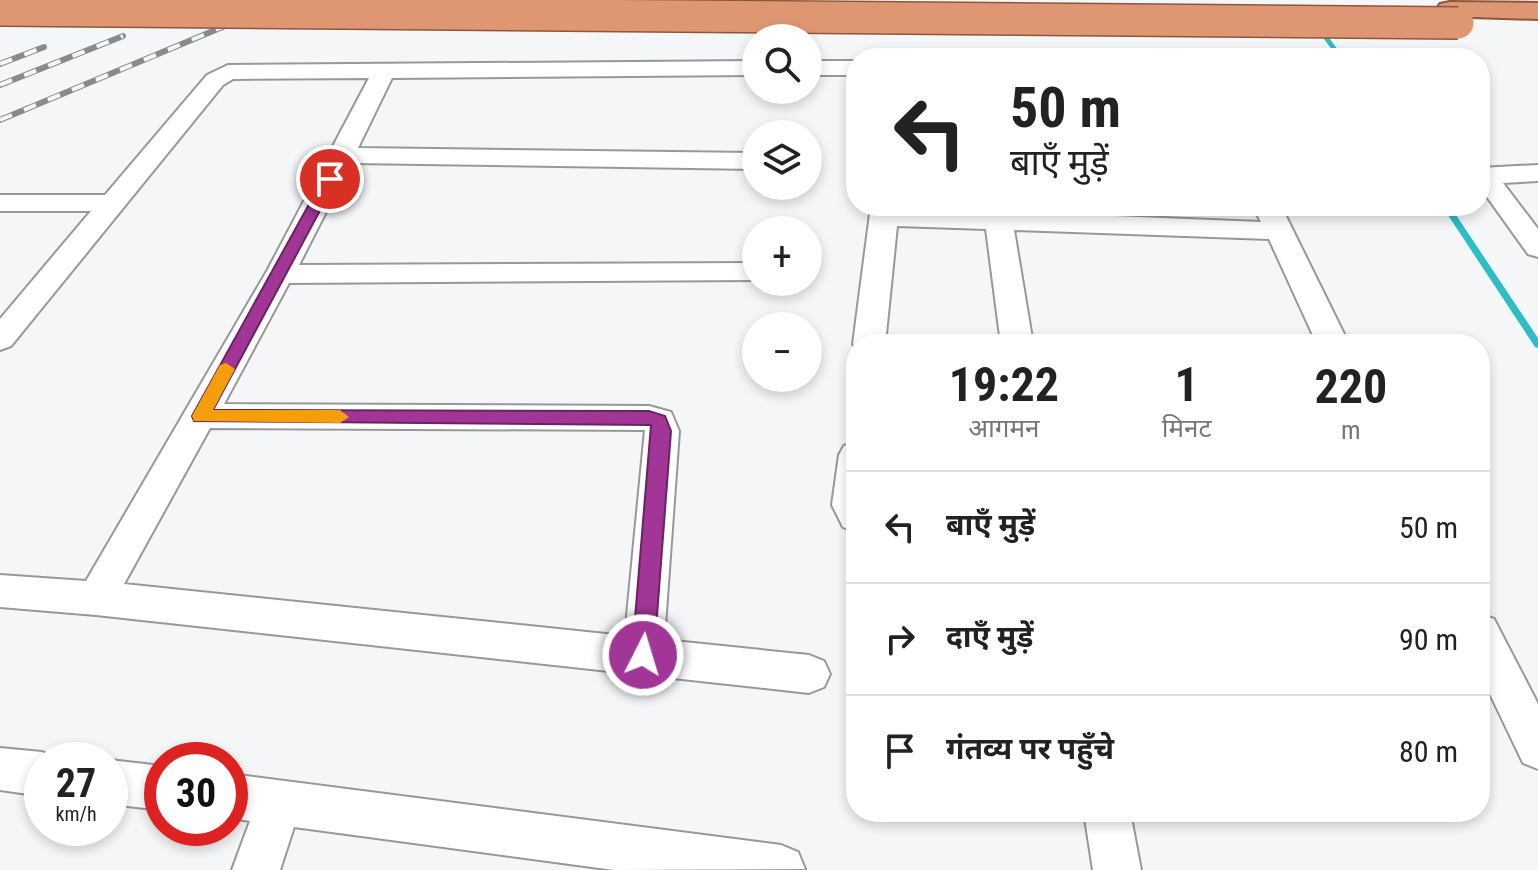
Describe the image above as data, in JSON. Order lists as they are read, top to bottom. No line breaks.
{"page":{"map_buttons":["+","−"],"turn":["50 m","बाएँ मुड़ें"],"eta":["19:22","आगमन","1","मिनट","220","m"],"list":[{"name":"बाएँ मुड़ें","value":"50 m"},{"name":"दाएँ मुड़ें","value":"90 m"},{"name":"गंतव्य पर पहुँचे","value":"80 m"}],"speed":"27 km/h","limit":"30"}}
